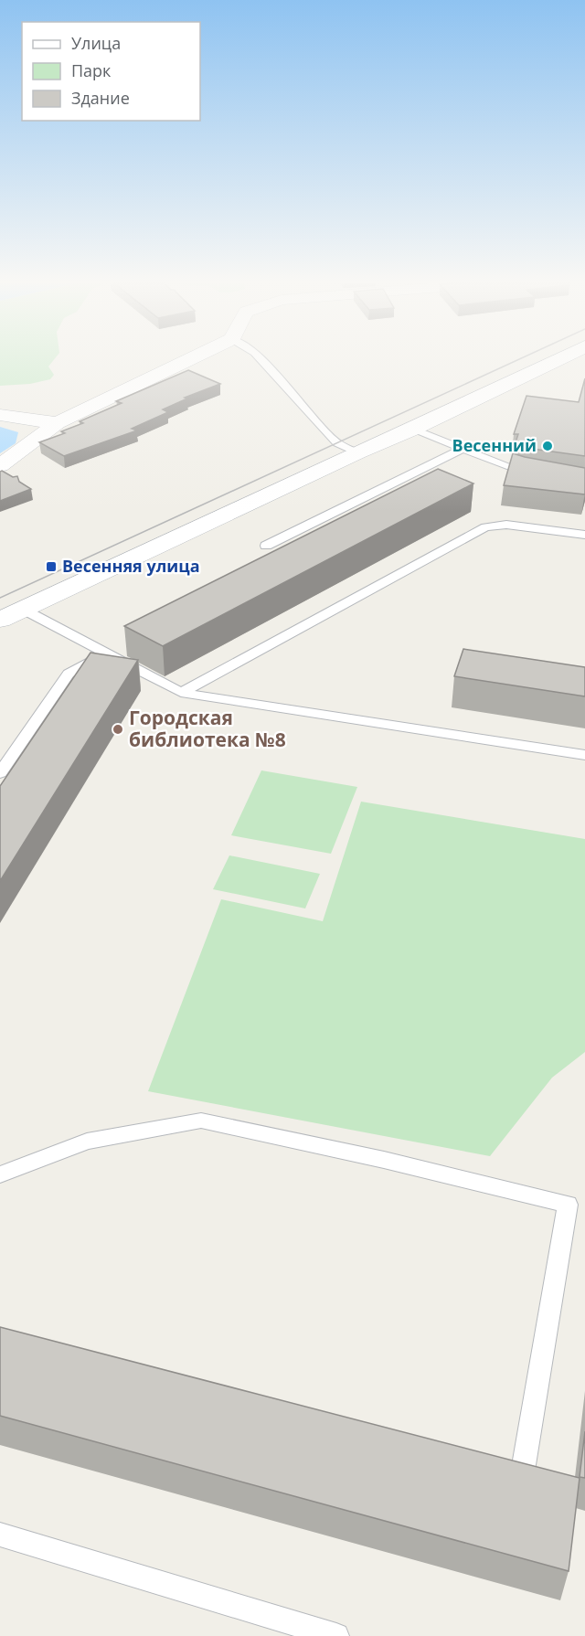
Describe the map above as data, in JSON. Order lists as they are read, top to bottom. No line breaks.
{"places":{"other":["Весенний","Городская библиотека №8"],"transit":["Весенняя улица"]},"legend":["Улица","Парк","Здание"]}
